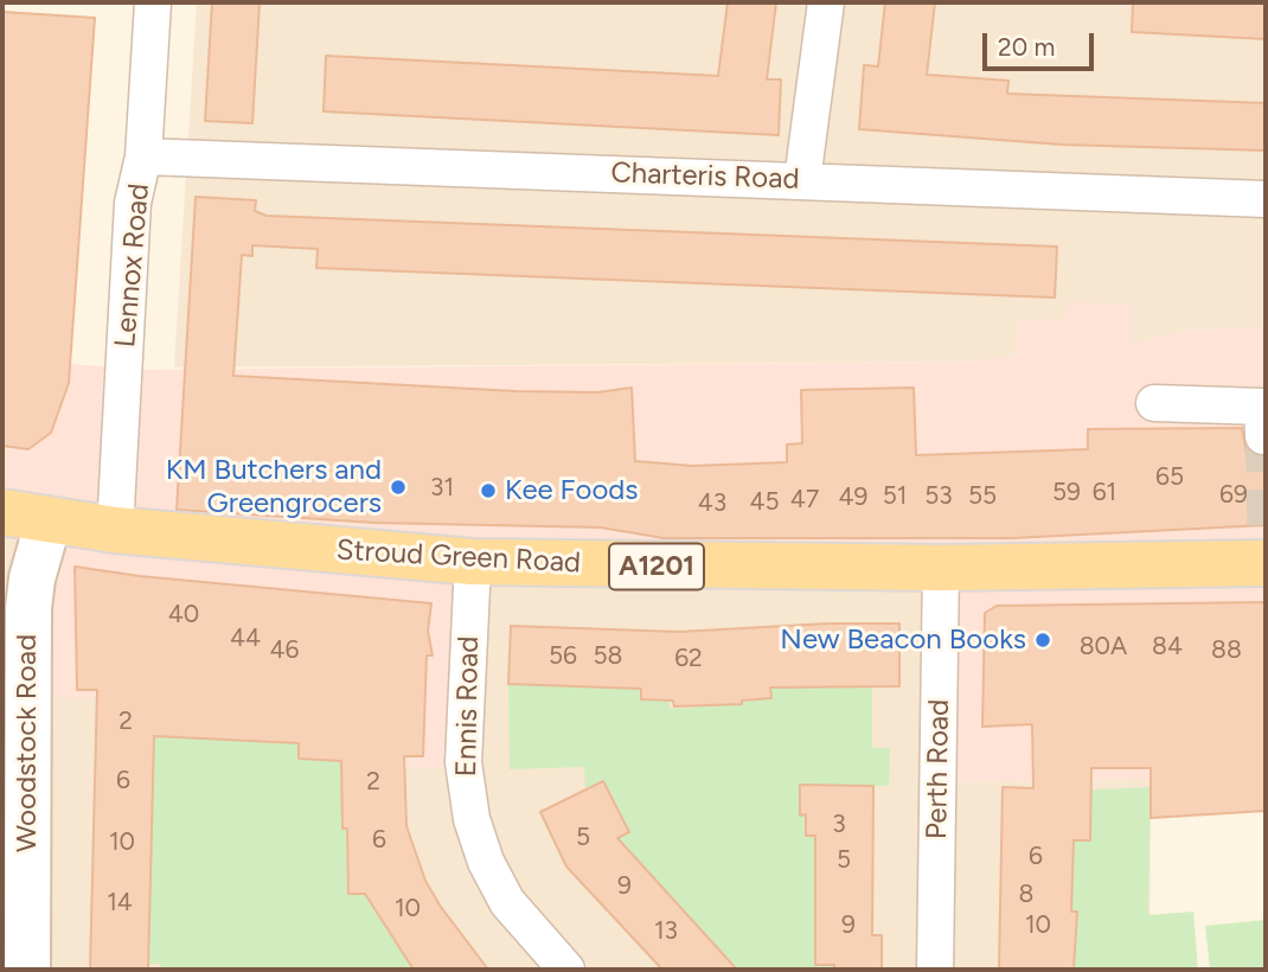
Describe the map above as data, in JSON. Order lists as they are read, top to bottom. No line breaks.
{"streets":{"main road":["Stroud Green Road","A1201","Woodstock Road"],"street":["Charteris Road","Lennox Road","Ennis Road","Perth Road"]},"crossings":[["Charteris Road","Lennox Road"],["Lennox Road","Stroud Green Road"],["Stroud Green Road","Ennis Road"],["Stroud Green Road","Woodstock Road"],["Stroud Green Road","Perth Road"]],"places":["KM Butchers and Greengrocers","Kee Foods","New Beacon Books"],"house_numbers":["65","31","59","61","69","51","53","55","49","47","45","43","40","44","80A","84","46","88","56","58","62","2","6","2","3","5","6","10","6","5","9","8","14","10","9","10","13"],"scale_bar":"20 m"}
